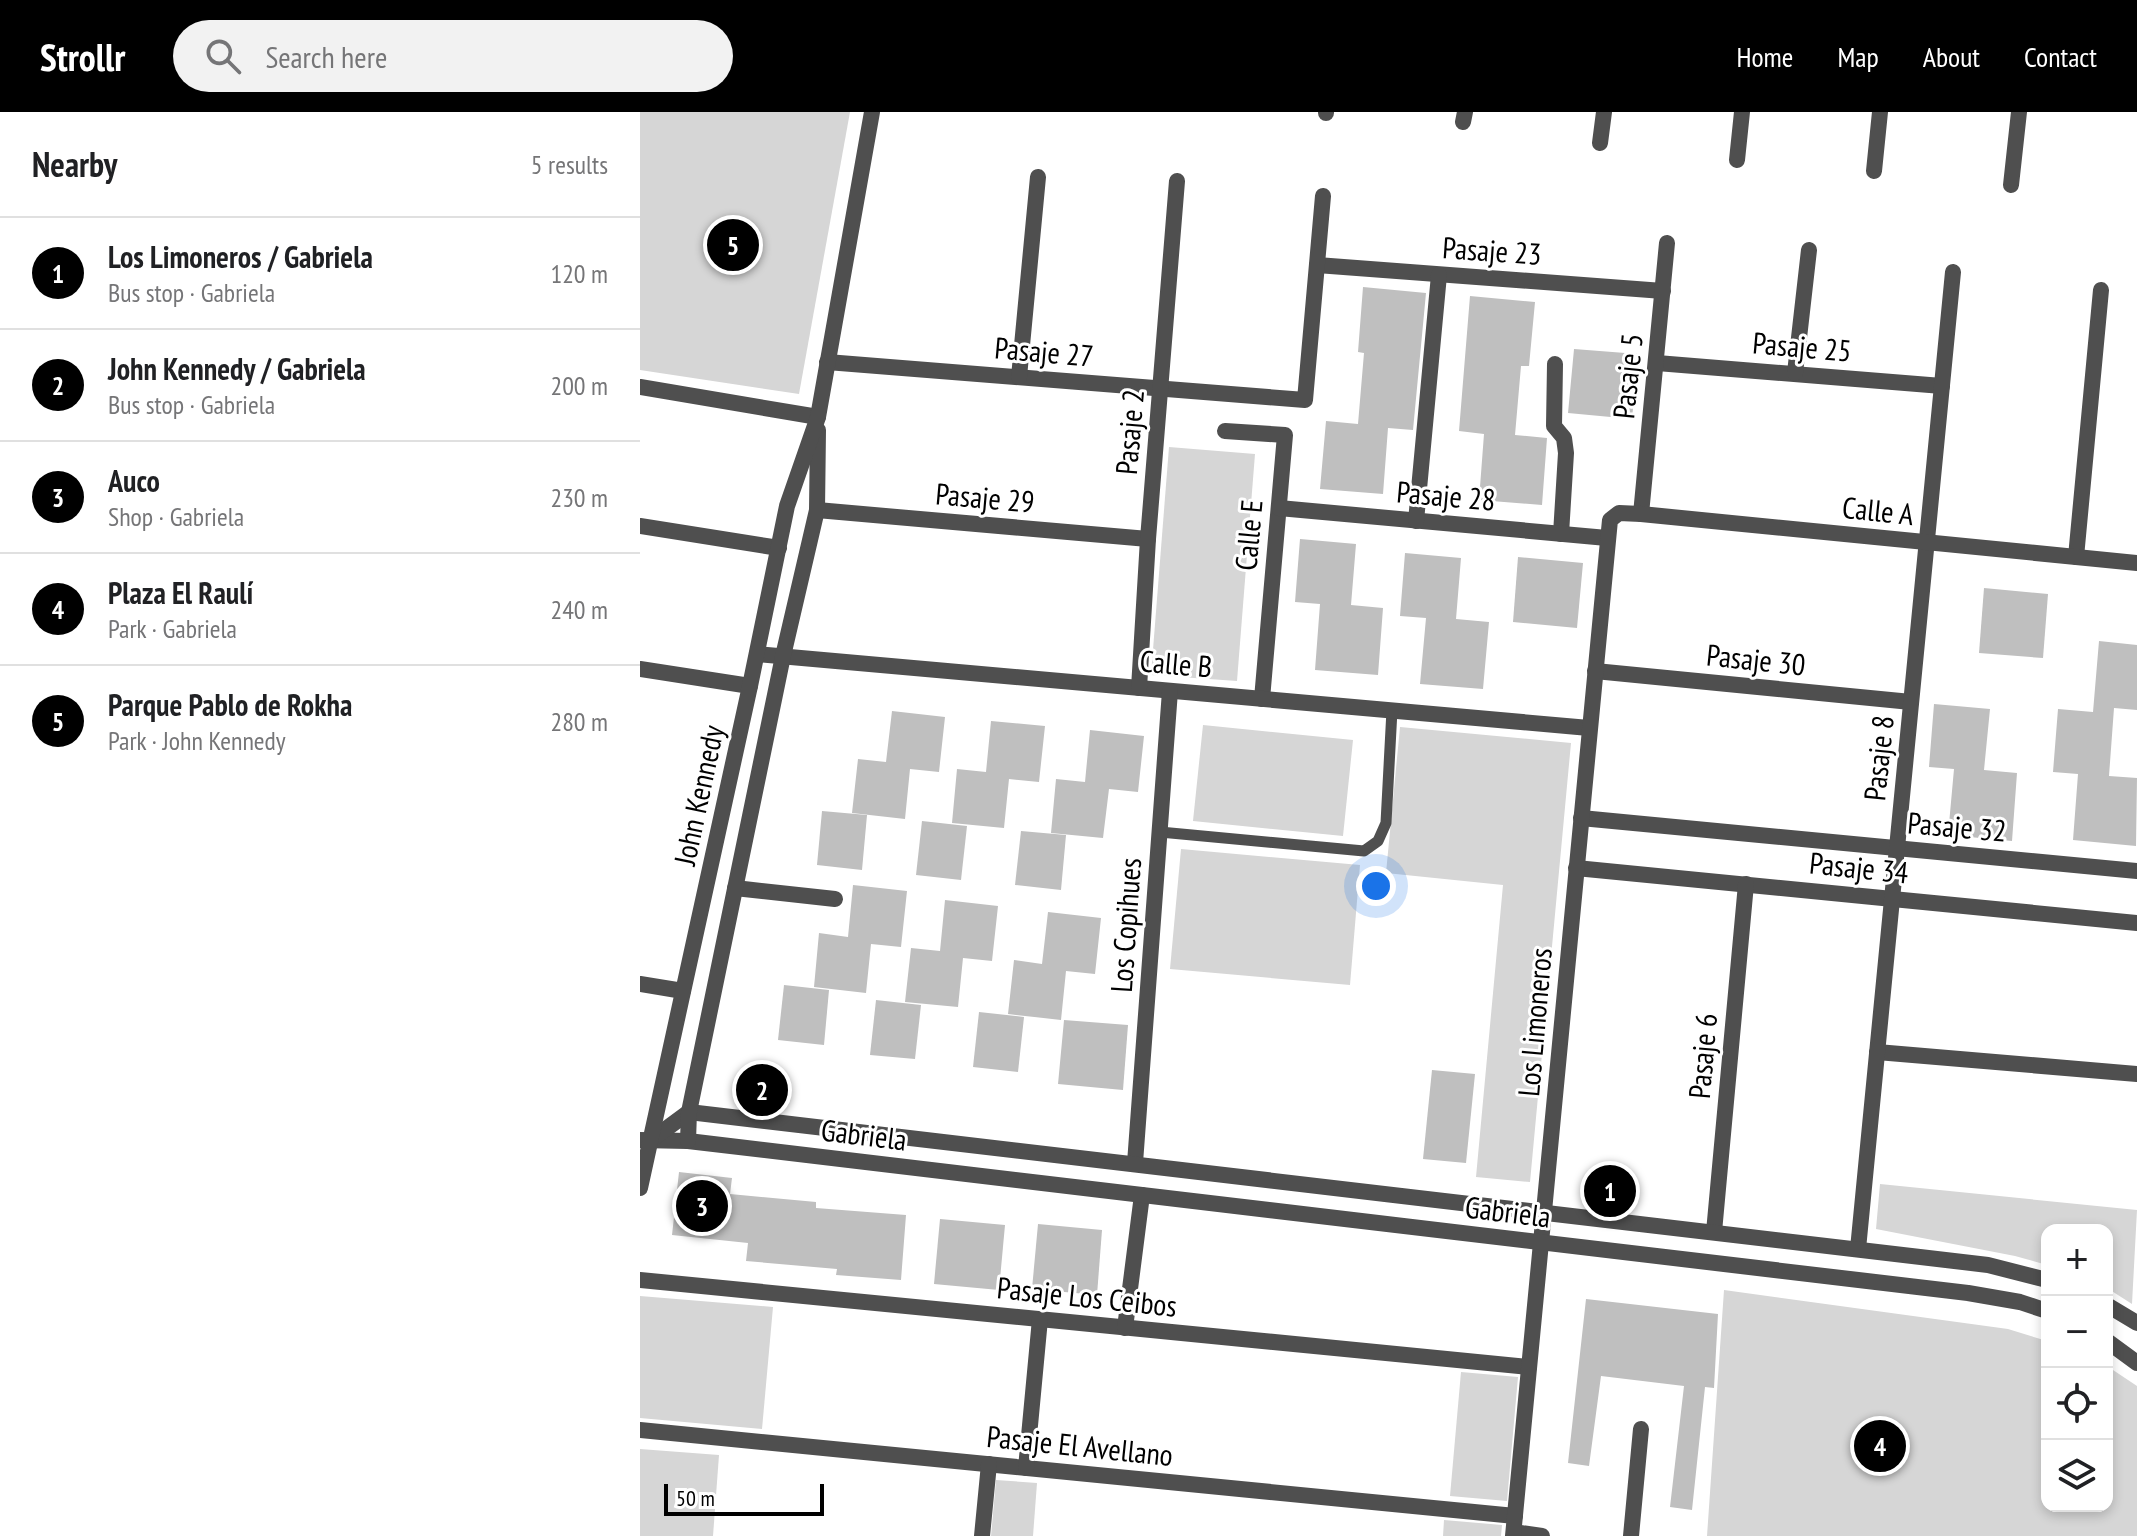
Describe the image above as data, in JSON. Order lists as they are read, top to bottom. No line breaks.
{"streets":{"street":["Pasaje 23","Pasaje 25","Pasaje 27","Pasaje 5","Pasaje 2","Pasaje 28","Pasaje 29","Calle A","Calle E","Pasaje 30","Calle B","Pasaje 8","John Kennedy","Pasaje 32","Pasaje 34","Los Copihues","Los Limoneros","Pasaje 6","Gabriela","Pasaje Los Ceibos","Pasaje El Avellano"]},"crossings":[["Pasaje 23","Pasaje 27"],["Pasaje 23","Pasaje 5"],["Pasaje 25","Pasaje 5"],["Pasaje 25","Pasaje 8"],["Pasaje 27","Pasaje 2"],["Pasaje 27","John Kennedy"],["Pasaje 5","Calle A"],["Pasaje 2","Pasaje 29"],["Pasaje 2","Calle B"],["Pasaje 28","Calle E"],["Pasaje 28","Los Limoneros"],["Pasaje 29","John Kennedy"],["Calle A","Pasaje 8"],["Calle A","Los Limoneros"],["Calle E","Calle B"],["Pasaje 30","Pasaje 8"],["Pasaje 30","Los Limoneros"],["Calle B","John Kennedy"],["Calle B","Los Copihues"],["Calle B","Los Limoneros"],["Pasaje 8","Pasaje 32"],["Pasaje 8","Pasaje 34"],["Pasaje 8","Gabriela"],["John Kennedy","Gabriela"],["Pasaje 32","Los Limoneros"],["Pasaje 34","Los Limoneros"],["Pasaje 34","Pasaje 6"],["Los Copihues","Gabriela"],["Los Limoneros","Gabriela"],["Los Limoneros","Pasaje Los Ceibos"],["Los Limoneros","Pasaje El Avellano"],["Pasaje 6","Gabriela"]],"scale_bar":"50 m","page":{"header":"Strollr","search":"Search here","nav":["Home","Map","About","Contact"],"heading":["Nearby","5 results"],"pins":["5","2","1","3","4"],"list":[{"mark":"1","name":"Los Limoneros / Gabriela","note":"Bus stop · Gabriela","value":"120 m"},{"mark":"2","name":"John Kennedy / Gabriela","note":"Bus stop · Gabriela","value":"200 m"},{"mark":"3","name":"Auco","note":"Shop · Gabriela","value":"230 m"},{"mark":"4","name":"Plaza El Raulí","note":"Park · Gabriela","value":"240 m"},{"mark":"5","name":"Parque Pablo de Rokha","note":"Park · John Kennedy","value":"280 m"}],"map_buttons":["+","−"],"scale":"50 m"}}
